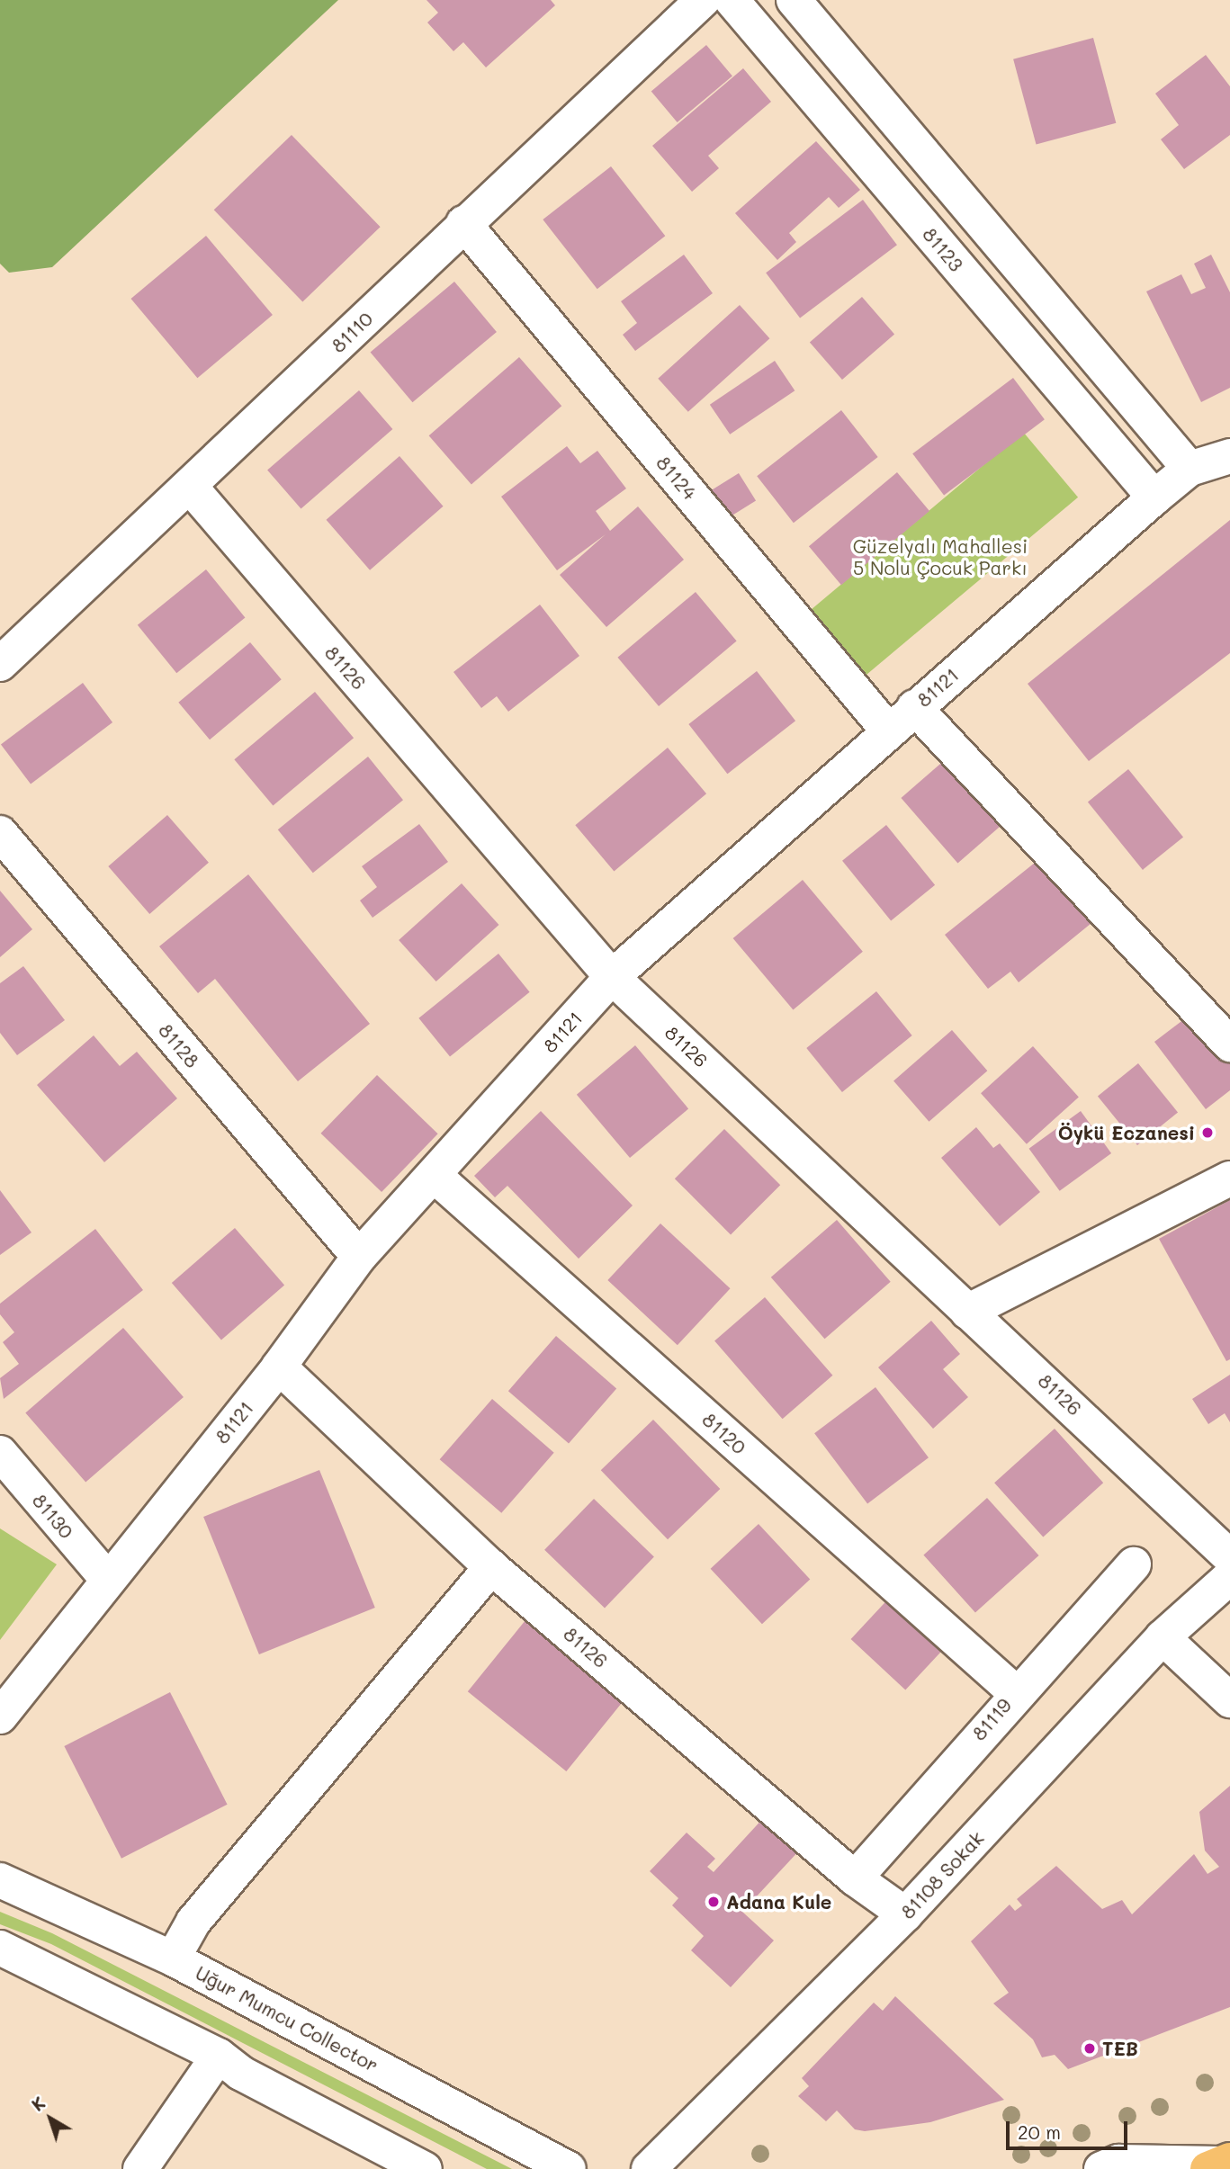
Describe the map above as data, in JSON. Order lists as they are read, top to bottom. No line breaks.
{"streets":{"street":["81123","81110","81124","81126","81121","81128","81120","81130","81119","81108 Sokak","Uğur Mumcu Collector"]},"crossings":[["81123","81121"],["81110","81124"],["81110","81126"],["81124","81121"],["81126","81121"],["81126","81119"],["81126","81108 Sokak"],["81121","81128"],["81121","81120"],["81121","81130"],["81120","81119"]],"parks":["Güzelyalı Mahallesi 5 Nolu Çocuk Parkı"],"places":["Öykü Eczanesi","Adana Kule","TEB"],"scale_bar":"20 m","north":"top left"}
